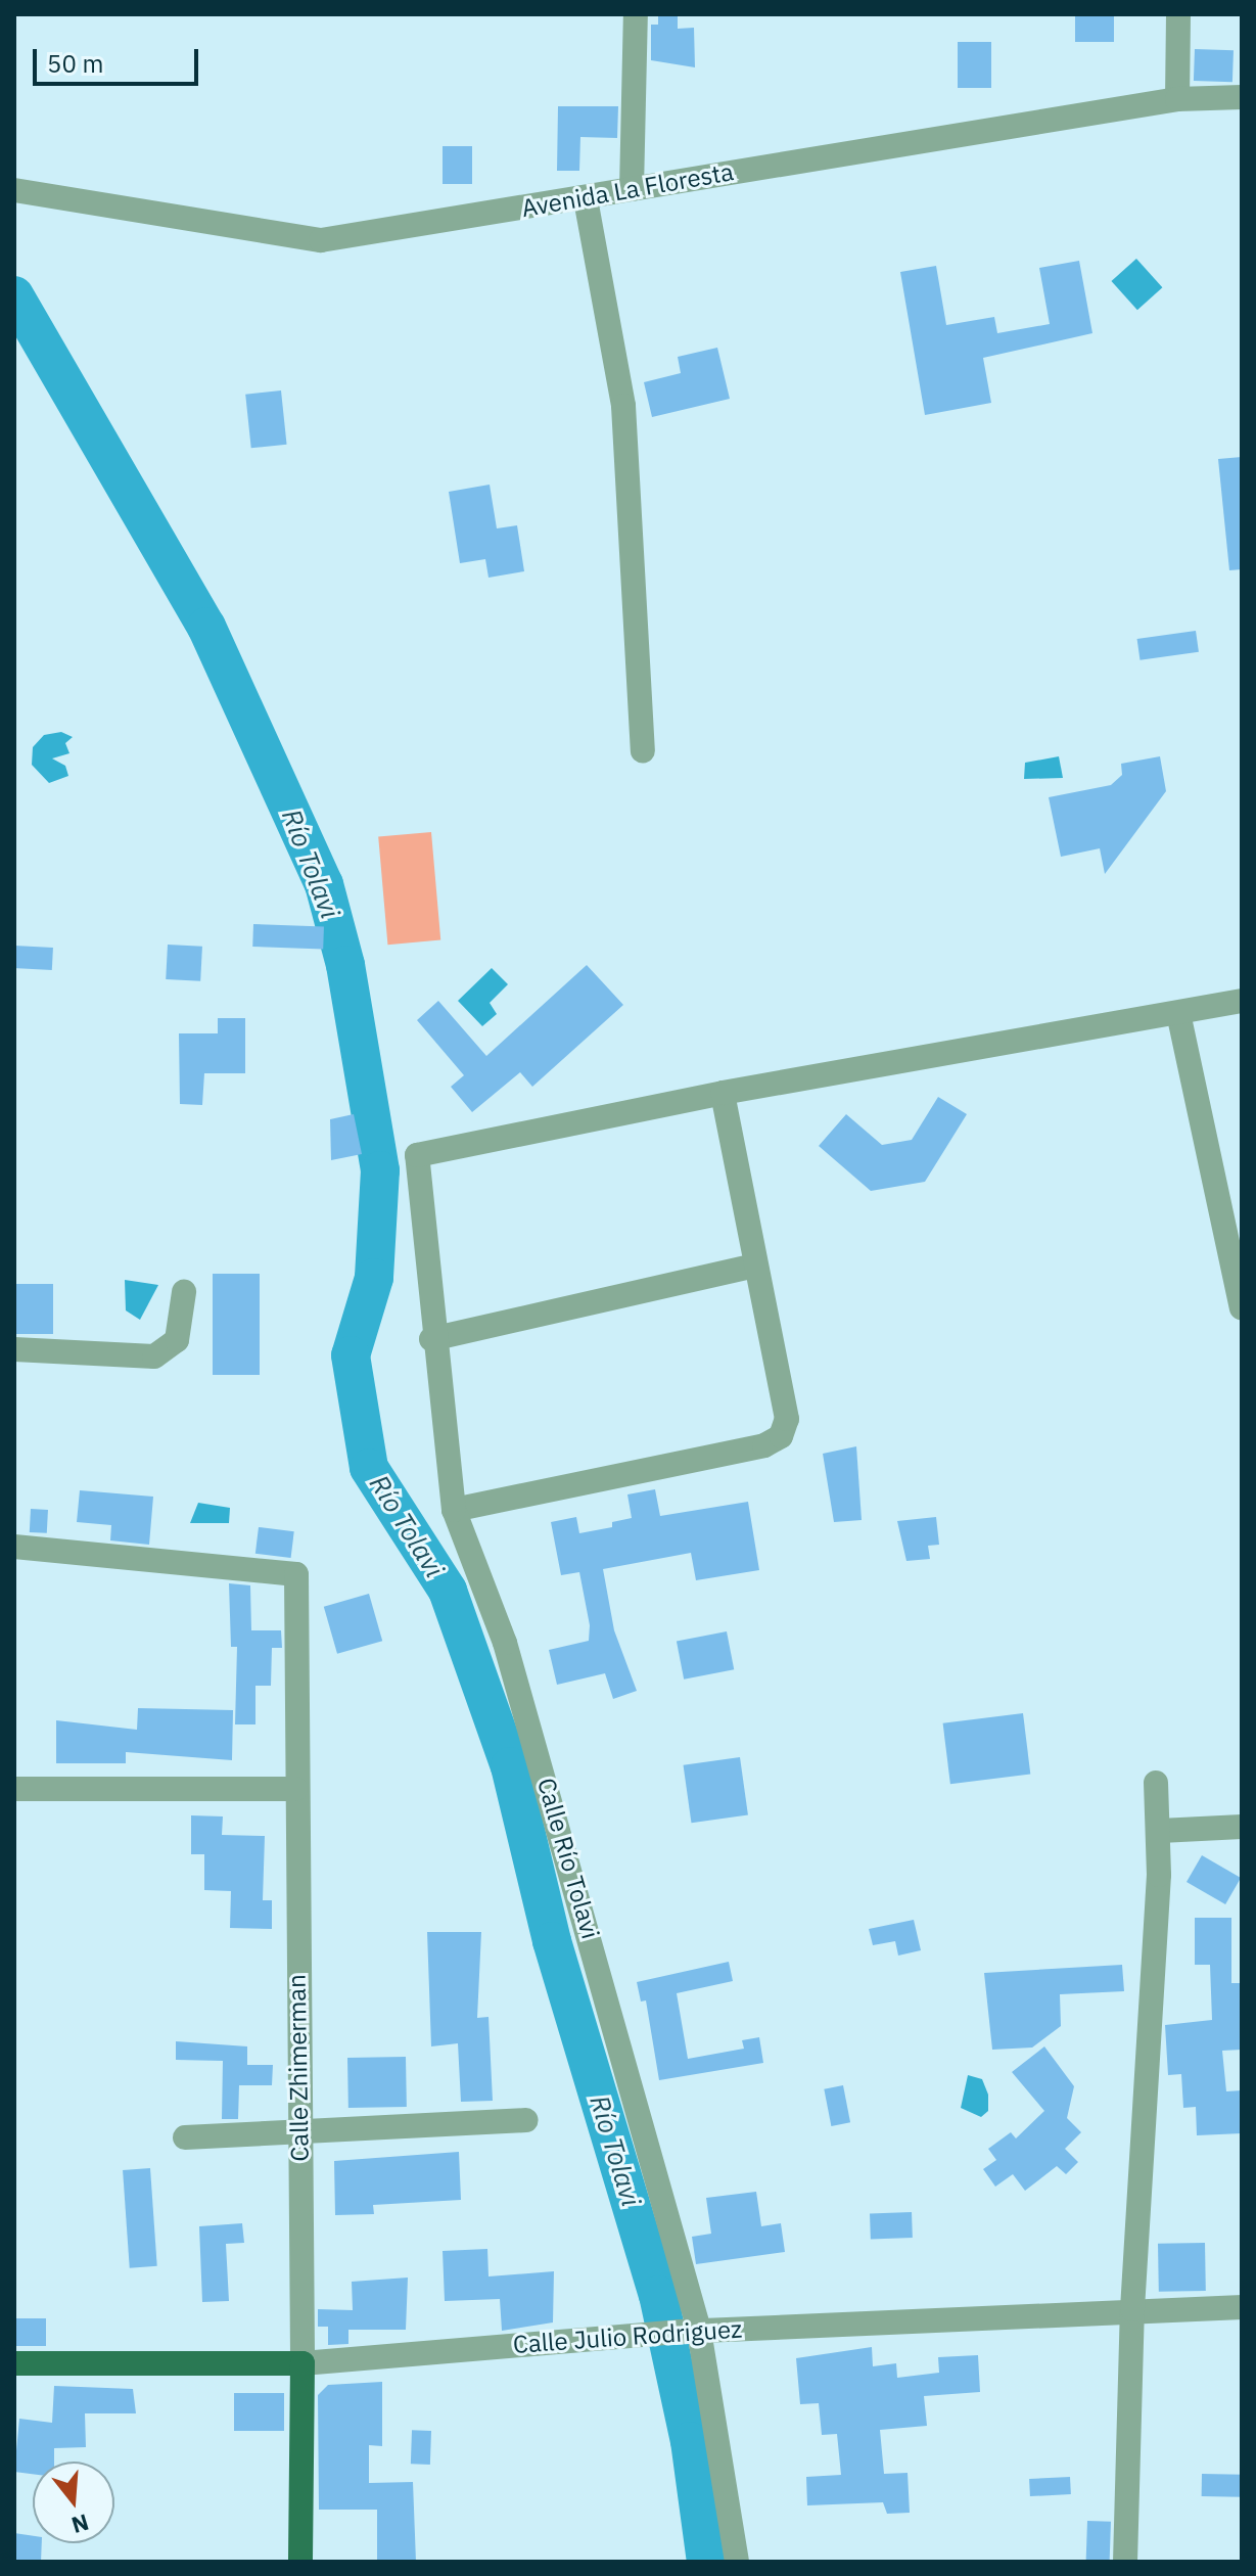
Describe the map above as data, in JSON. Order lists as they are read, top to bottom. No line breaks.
{"streets":{"main road":["Calle Zhimerman","Calle Julio Rodriguez"],"street":["Avenida La Floresta","Calle Río Tolavi"]},"crossings":[["Calle Río Tolavi","Calle Julio Rodriguez"],["Calle Zhimerman","Calle Julio Rodriguez"]],"water":["Río Tolavi"],"scale_bar":"50 m","north":"bottom"}
